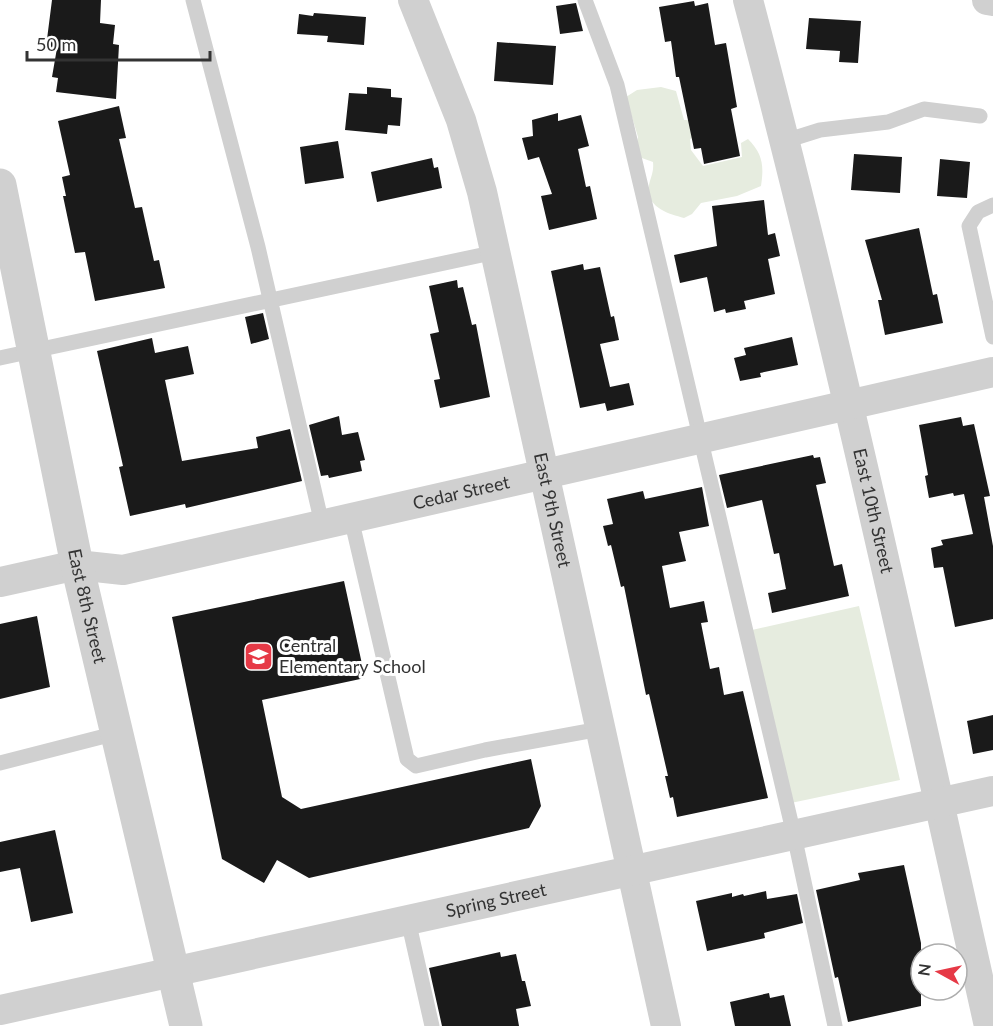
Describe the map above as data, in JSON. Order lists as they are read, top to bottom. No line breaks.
{"streets":{"street":["Cedar Street","East 9th Street","East 10th Street","East 8th Street","Spring Street"]},"crossings":[["Cedar Street","East 9th Street"],["Cedar Street","East 10th Street"],["Cedar Street","East 8th Street"],["East 9th Street","Spring Street"],["East 10th Street","Spring Street"],["East 8th Street","Spring Street"]],"places":{"school or university":["Central Elementary School"]},"scale_bar":"50 m","north":"left"}
